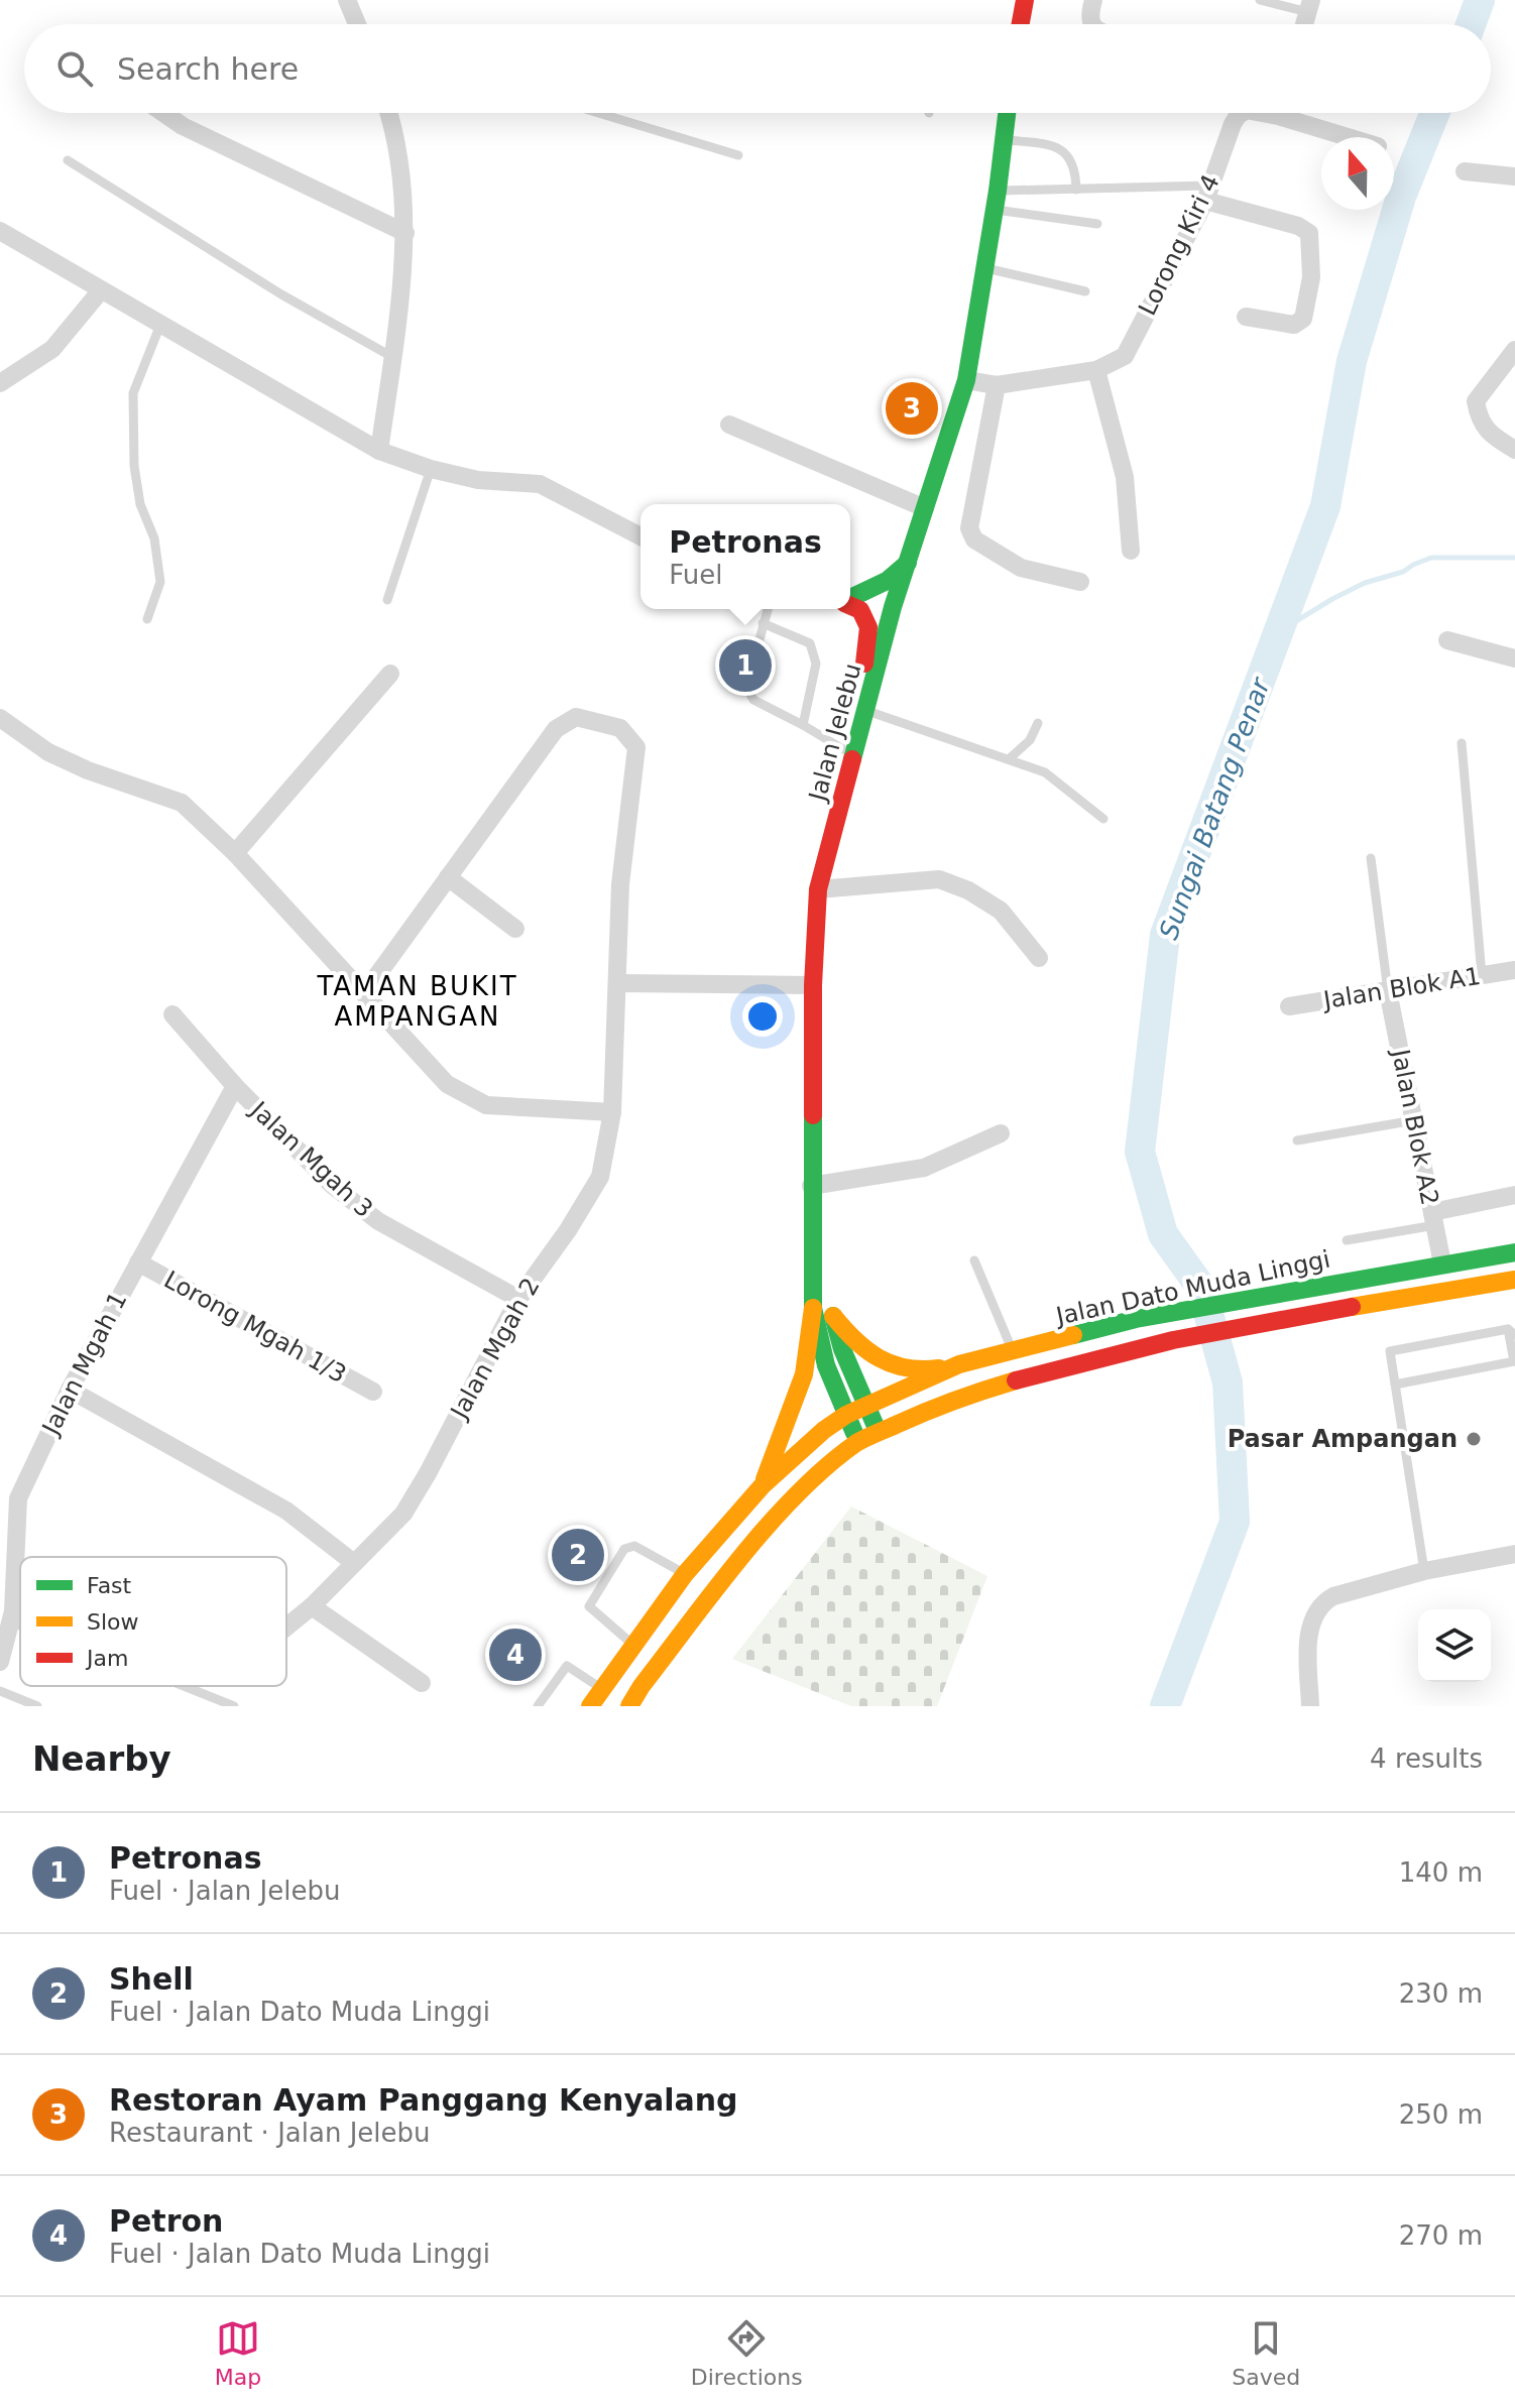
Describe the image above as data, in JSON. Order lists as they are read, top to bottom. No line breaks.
{"streets":{"main road":["Jalan Jelebu","Jalan Dato Muda Linggi"],"street":["Lorong Kiri 4","Jalan Blok A1","Jalan Blok A2","Jalan Mgah 3","Lorong Mgah 1/3","Jalan Mgah 2","Jalan Mgah 1"]},"crossings":[["Lorong Kiri 4","Jalan Jelebu"],["Jalan Jelebu","Jalan Dato Muda Linggi"],["Jalan Blok A1","Jalan Blok A2"],["Jalan Blok A2","Jalan Dato Muda Linggi"],["Jalan Mgah 3","Jalan Mgah 2"],["Jalan Mgah 3","Jalan Mgah 1"],["Lorong Mgah 1/3","Jalan Mgah 1"],["Jalan Mgah 2","Jalan Mgah 1"]],"districts":["TAMAN BUKIT AMPANGAN"],"water":["Sungai Batang Penar"],"places":["Pasar Ampangan"],"legend":["Fast","Slow","Jam"],"north":"top","page":{"search":"Search here","pins":["3","1","2","4"],"popup":["Petronas","Fuel"],"heading":["Nearby","4 results"],"list":[{"mark":"1","name":"Petronas","note":"Fuel · Jalan Jelebu","value":"140 m"},{"mark":"2","name":"Shell","note":"Fuel · Jalan Dato Muda Linggi","value":"230 m"},{"mark":"3","name":"Restoran Ayam Panggang Kenyalang","note":"Restaurant · Jalan Jelebu","value":"250 m"},{"mark":"4","name":"Petron","note":"Fuel · Jalan Dato Muda Linggi","value":"270 m"}],"nav":["Map","Directions","Saved"]}}
